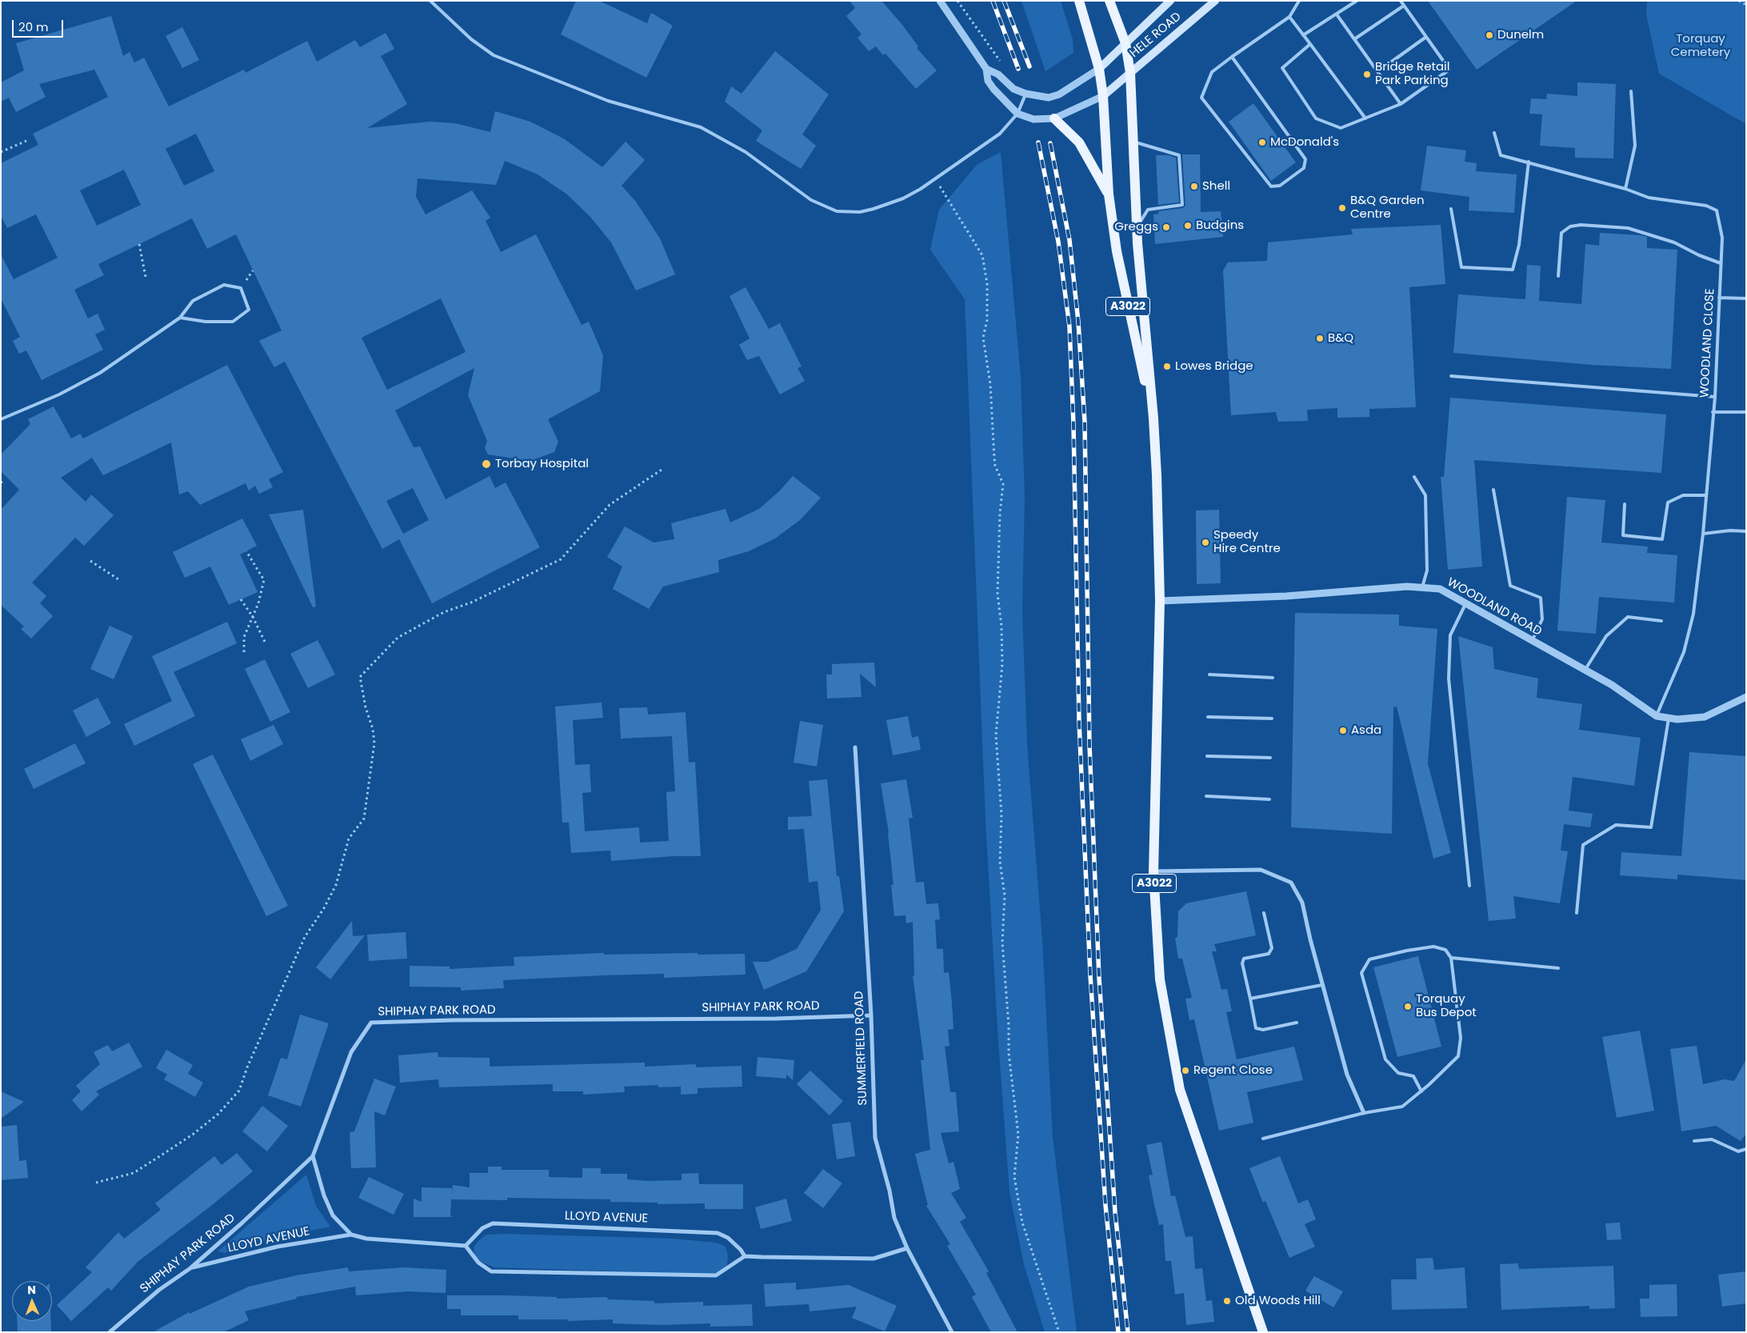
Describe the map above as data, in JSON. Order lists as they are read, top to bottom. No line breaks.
{"streets":{"main road":["HELE ROAD","A3022"],"street":["WOODLAND ROAD","SHIPHAY PARK ROAD","SUMMERFIELD ROAD","LLOYD AVENUE"],"lane":["WOODLAND CLOSE"]},"crossings":[["HELE ROAD","A3022"],["A3022","WOODLAND ROAD"],["WOODLAND CLOSE","WOODLAND ROAD"],["SHIPHAY PARK ROAD","SUMMERFIELD ROAD"],["SHIPHAY PARK ROAD","LLOYD AVENUE"]],"parks":["Torquay Cemetery"],"places":["Dunelm","Bridge Retail Park Parking","McDonald's","Shell","B&Q Garden Centre","Budgins","Greggs","B&Q","Lowes Bridge","Torbay Hospital","Speedy Hire Centre","Asda","Torquay Bus Depot","Regent Close","Old Woods Hill"],"scale_bar":"20 m","north":"top"}
